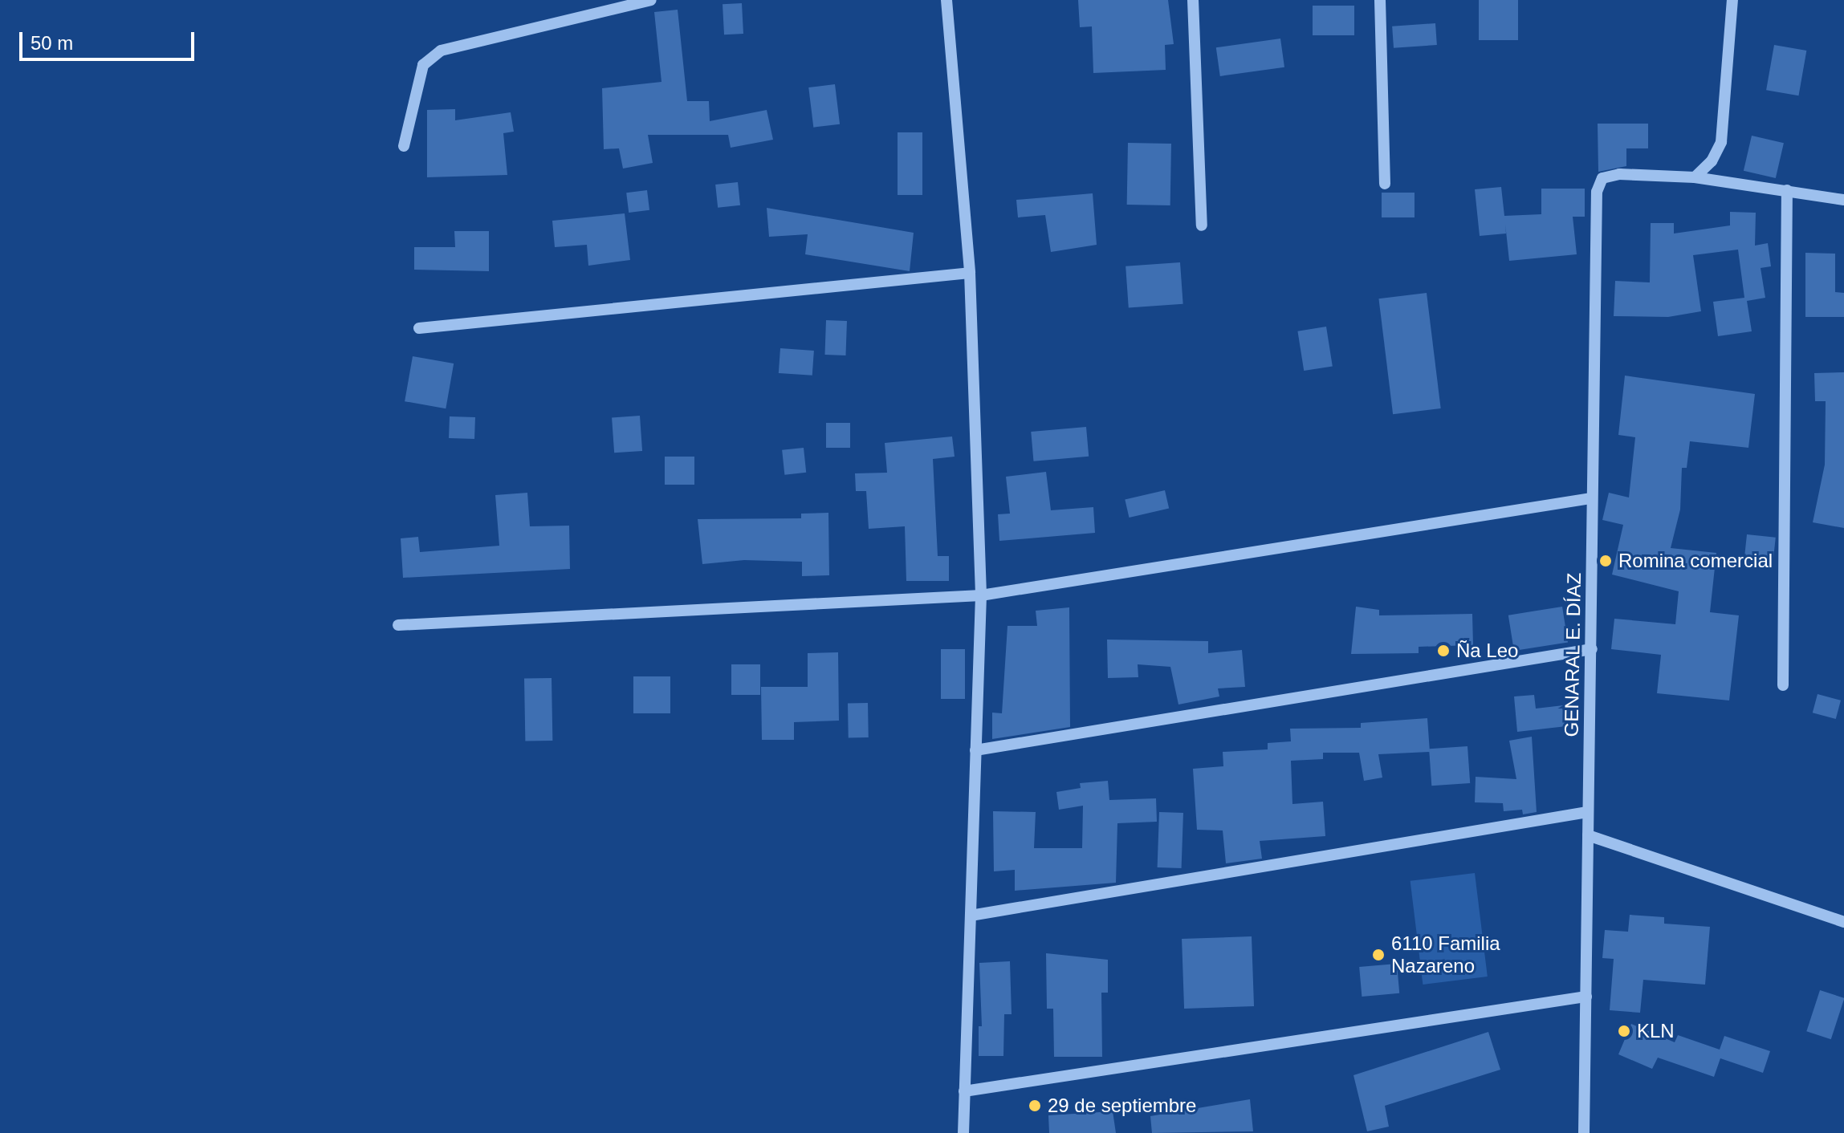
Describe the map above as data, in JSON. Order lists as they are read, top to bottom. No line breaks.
{"streets":{"street":["GENARAL E. DÍAZ"]},"places":["Romina comercial","Ña Leo","6110 Familia Nazareno","KLN","29 de septiembre"],"scale_bar":"50 m"}
